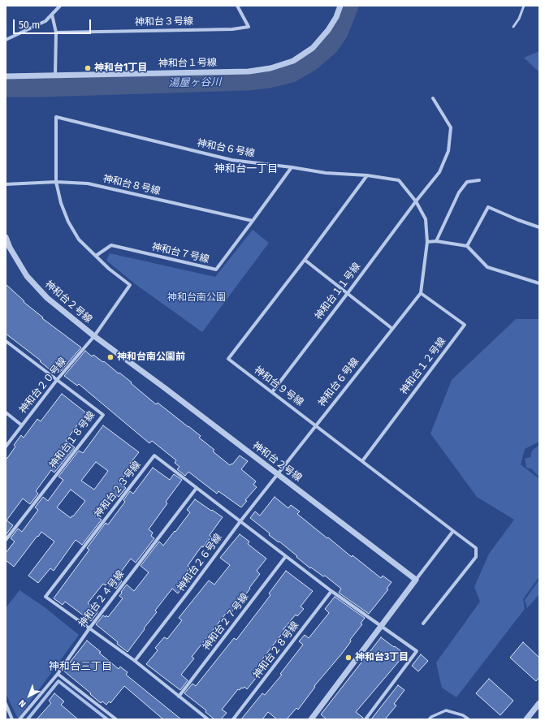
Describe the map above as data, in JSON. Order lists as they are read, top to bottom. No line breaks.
{"streets":{"street":["神和台３号線","神和台１号線","神和台６号線","神和台８号線","神和台７号線","神和台１１号線","神和台２号線","神和台１２号線","神和台２０号線","神和台９号線","神和台１８号線","神和台２３号線","神和台２６号線","神和台２４号線","神和台２７号線","神和台２８号線"]},"crossings":[["神和台６号線","神和台８号線"],["神和台６号線","神和台７号線"],["神和台６号線","神和台１１号線"],["神和台６号線","神和台２号線"],["神和台６号線","神和台１２号線"],["神和台６号線","神和台２０号線"],["神和台６号線","神和台９号線"],["神和台６号線","神和台２６号線"],["神和台８号線","神和台７号線"],["神和台１１号線","神和台９号線"],["神和台２号線","神和台２０号線"],["神和台２号線","神和台２６号線"],["神和台１２号線","神和台９号線"],["神和台２０号線","神和台１８号線"],["神和台２３号線","神和台２６号線"],["神和台２３号線","神和台２４号線"],["神和台２３号線","神和台２７号線"],["神和台２３号線","神和台２８号線"]],"districts":["神和台一丁目","神和台三丁目"],"water":["湯屋ヶ谷川"],"parks":["神和台南公園"],"places":["神和台1丁目","神和台南公園前","神和台3丁目"],"scale_bar":"50 m","north":"bottom left"}
